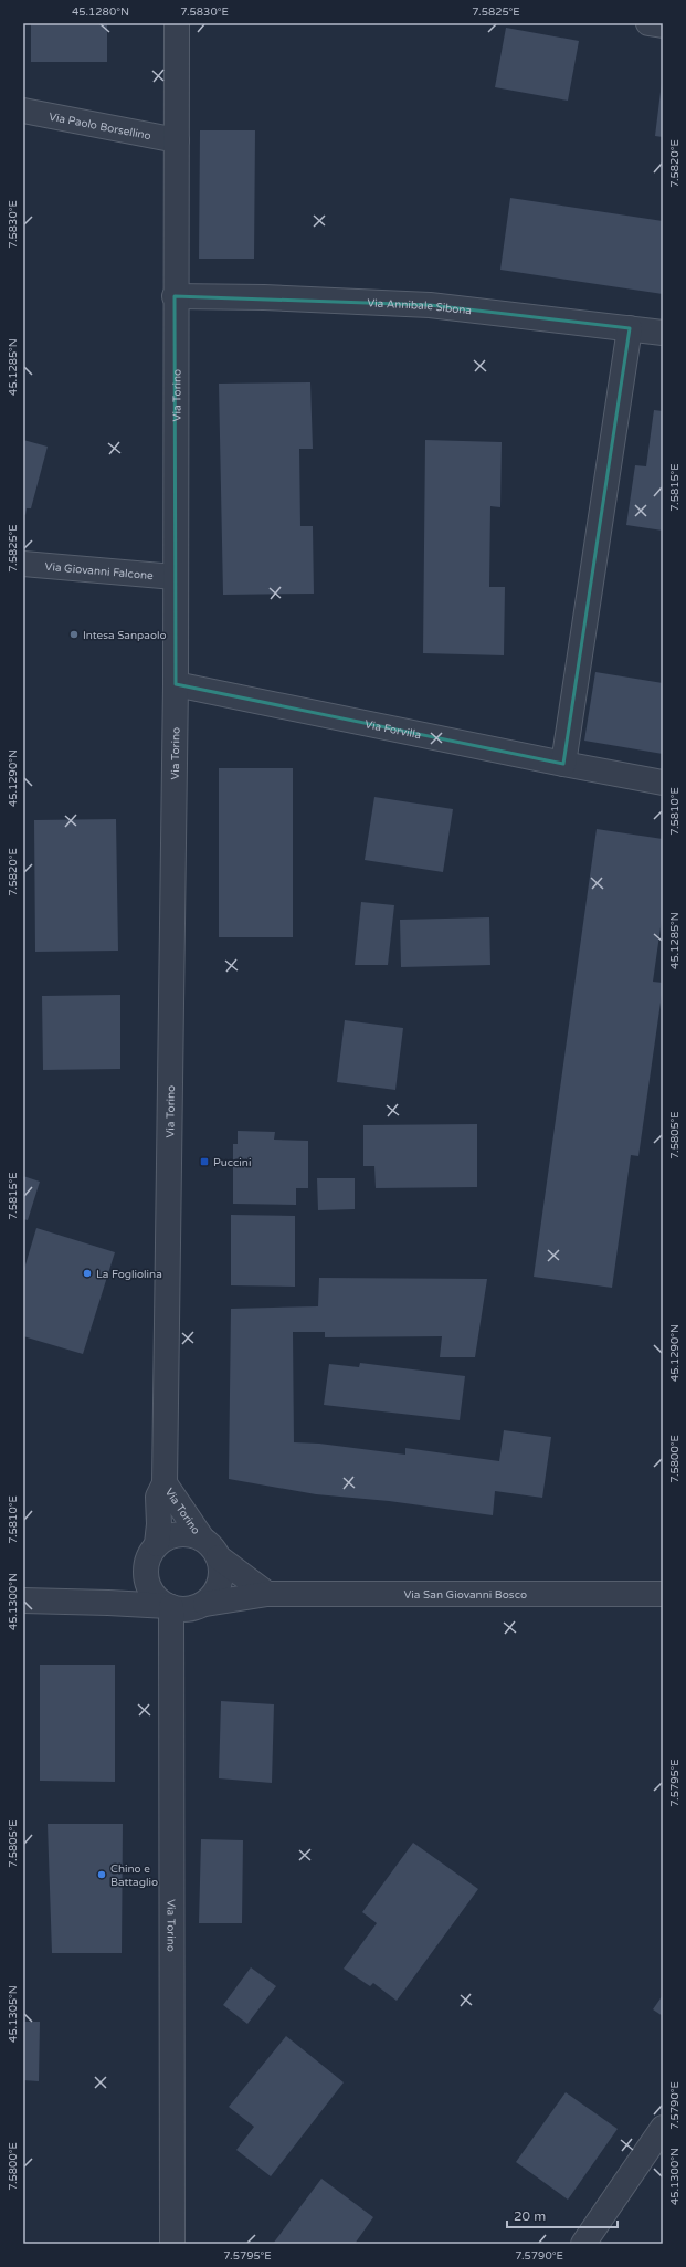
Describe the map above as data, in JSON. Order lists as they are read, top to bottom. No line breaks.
{"streets":{"street":["Via Paolo Borsellino","Via Annibale Sibona","Via Torino","Via Giovanni Falcone","Via Forvilla","Via San Giovanni Bosco"]},"crossings":[["Via Paolo Borsellino","Via Torino"],["Via Annibale Sibona","Via Torino"],["Via Torino","Via Giovanni Falcone"],["Via Torino","Via Forvilla"],["Via Torino","Via San Giovanni Bosco"]],"places":{"other":["Intesa Sanpaolo","La Fogliolina","Chino e Battaglio"],"transit":["Puccini"]},"scale_bar":"20 m","coordinates":["45.1280°N","7.5830°E","7.5825°E","7.5820°E","45.1285°N","7.5815°E","45.1290°N","7.5810°E","7.5805°E","7.5800°E","45.1300°N","7.5795°E","45.1305°N","7.5790°E"]}
